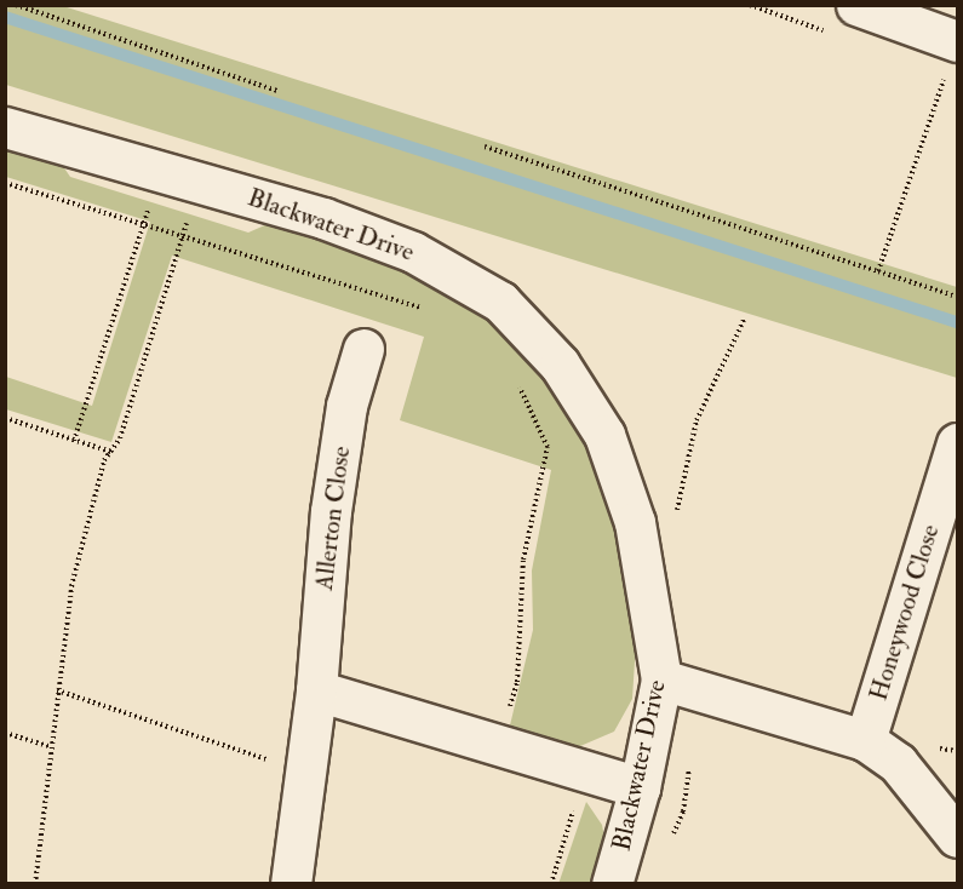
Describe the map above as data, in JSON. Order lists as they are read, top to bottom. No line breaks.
{"streets":{"street":["Blackwater Drive","Allerton Close","Honeywood Close"]}}
